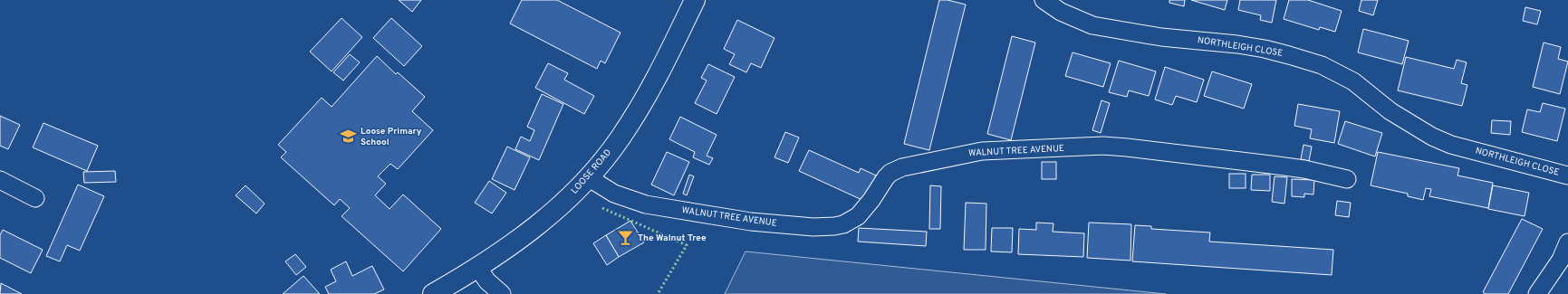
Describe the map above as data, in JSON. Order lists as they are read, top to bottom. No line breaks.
{"streets":{"highway":["LOOSE ROAD"],"street":["NORTHLEIGH CLOSE","WALNUT TREE AVENUE"]},"crossings":[["WALNUT TREE AVENUE","LOOSE ROAD"]],"places":{"school or university":["Loose Primary School"],"bar":["The Walnut Tree"]}}
